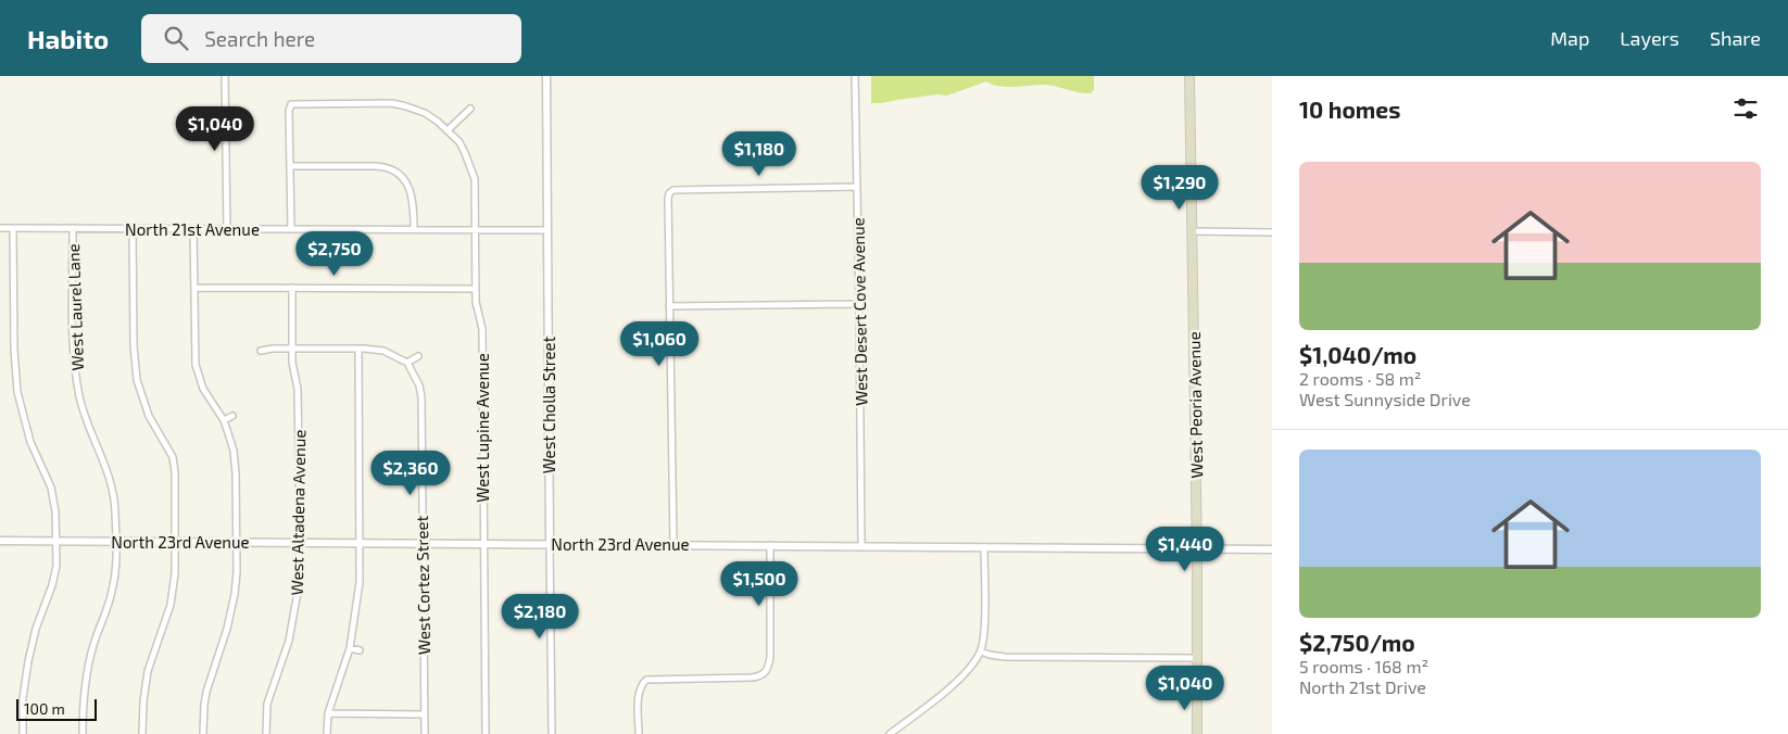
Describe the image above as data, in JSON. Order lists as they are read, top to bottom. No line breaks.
{"streets":{"main road":["West Peoria Avenue"],"street":["North 21st Avenue","West Laurel Lane","West Desert Cove Avenue","West Cholla Street","West Lupine Avenue","West Altadena Avenue","North 23rd Avenue","West Cortez Street"]},"crossings":[["North 21st Avenue","West Laurel Lane"],["North 21st Avenue","West Cholla Street"],["North 21st Avenue","West Lupine Avenue"],["West Laurel Lane","North 23rd Avenue"],["West Desert Cove Avenue","North 23rd Avenue"],["West Cholla Street","North 23rd Avenue"],["West Peoria Avenue","North 23rd Avenue"],["West Lupine Avenue","North 23rd Avenue"],["West Altadena Avenue","North 23rd Avenue"],["North 23rd Avenue","West Cortez Street"]],"scale_bar":"100 m","page":{"header":"Habito","search":"Search here","nav":["Map","Layers","Share"],"heading":"10 homes","price":["$1,040","$1,180","$1,290","$2,750","$1,060","$2,360","$1,440","$1,500","$2,180","$1,040"],"list":[{"name":"$1,040/mo","note":"2 rooms · 58 m² · West Sunnyside Drive"},{"name":"$2,750/mo","note":"5 rooms · 168 m² · North 21st Drive"}],"scale":"100 m"}}
